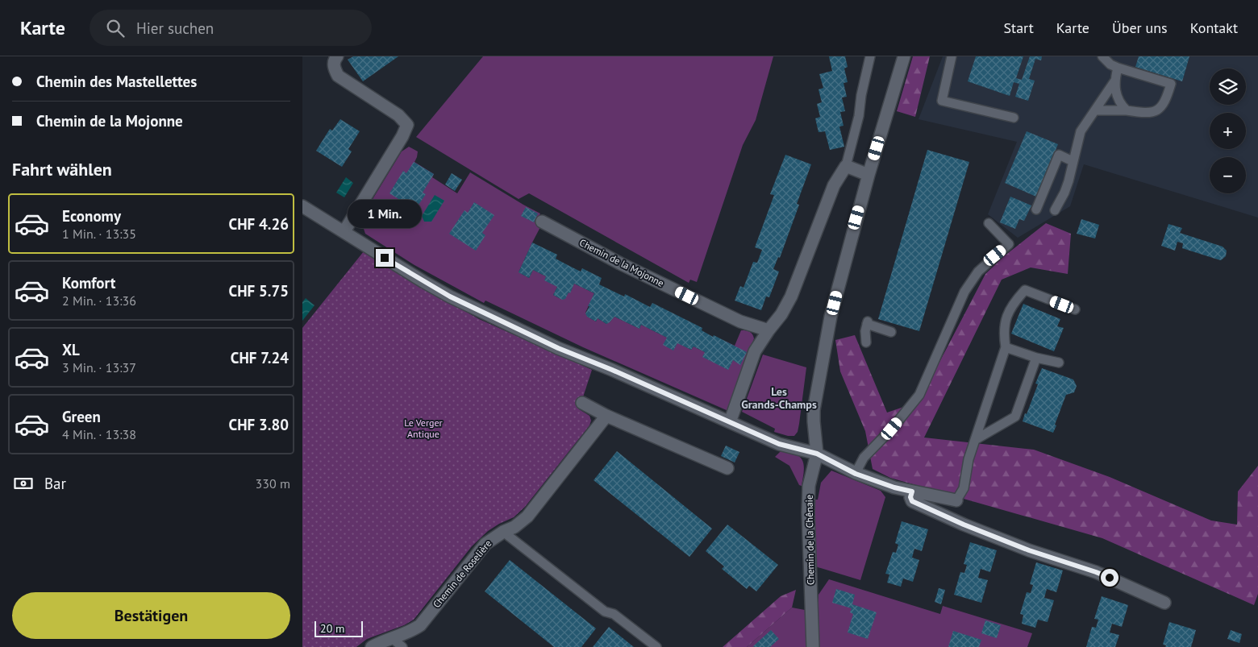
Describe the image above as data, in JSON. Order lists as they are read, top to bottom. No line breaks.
{"streets":{"street":["Chemin de la Mojonne","Chemin de la Chênaie","Chemin de Roselière"]},"districts":["Les Grands-Champs"],"parks":["Le Verger Antique"],"scale_bar":"20 m","page":{"header":"Karte","search":"Hier suchen","nav":["Start","Karte","Über uns","Kontakt"],"banner":["Chemin des Mastellettes","Chemin de la Mojonne"],"map_buttons":["+","−"],"heading":"Fahrt wählen","list":[{"name":"Economy","note":"1 Min. · 13:35","value":"CHF 4.26"},{"name":"Komfort","note":"2 Min. · 13:36","value":"CHF 5.75"},{"name":"XL","note":"3 Min. · 13:37","value":"CHF 7.24"},{"name":"Green","note":"4 Min. · 13:38","value":"CHF 3.80"}],"bubble":"1 Min.","pay":["Bar","330 m"],"buttons":"Bestätigen","scale":"20 m"}}
